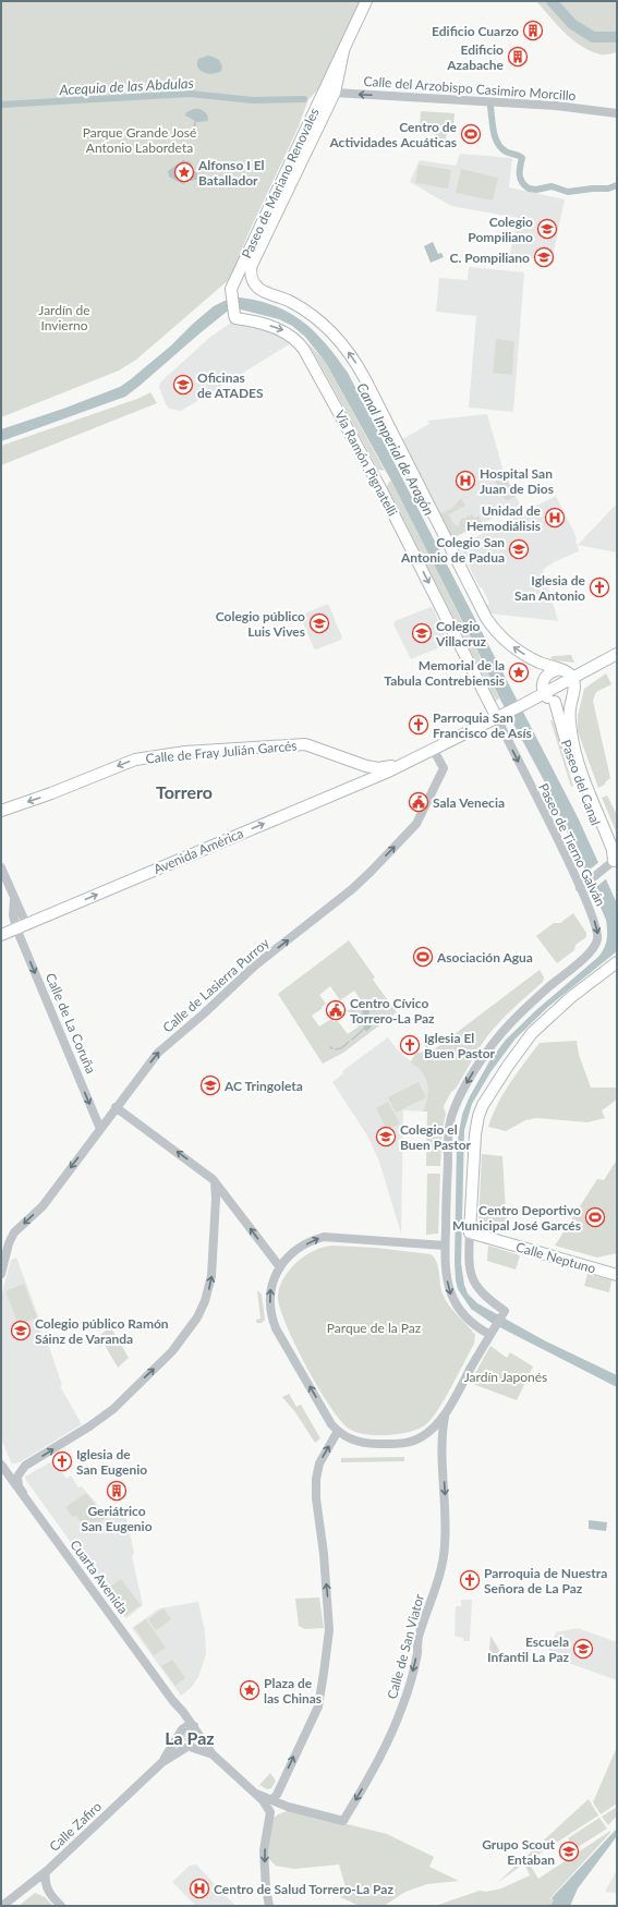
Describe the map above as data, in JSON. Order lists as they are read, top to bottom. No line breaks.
{"streets":{"main road":["Paseo de Mariano Renovales","Vía Ramón Pignatelli","Calle de Fray Julián Garcés","Paseo del Canal","Avenida América","Calle Neptuno"],"street":["Calle del Arzobispo Casimiro Morcillo","Paseo de Tierno Galván","Calle de Lasierra Purroy","Calle de La Coruña","Cuarta Avenida","Calle de San Viator","Calle Zafiro"]},"crossings":[["Calle del Arzobispo Casimiro Morcillo","Paseo de Mariano Renovales"],["Paseo de Mariano Renovales","Vía Ramón Pignatelli"],["Vía Ramón Pignatelli","Paseo de Tierno Galván"],["Vía Ramón Pignatelli","Avenida América"],["Calle de Fray Julián Garcés","Avenida América"],["Paseo del Canal","Avenida América"],["Paseo de Tierno Galván","Avenida América"],["Avenida América","Calle de Lasierra Purroy"],["Avenida América","Calle de La Coruña"],["Calle de Lasierra Purroy","Calle de La Coruña"],["Cuarta Avenida","Calle Zafiro"]],"one_way":["Calle del Arzobispo Casimiro Morcillo","Paseo de Mariano Renovales","Vía Ramón Pignatelli","Calle de Fray Julián Garcés","Paseo de Tierno Galván","Avenida América","Calle de La Coruña","Calle de San Viator"],"districts":["Torrero","La Paz"],"water":["Acequia de las Abdulas","Canal Imperial de Aragón"],"parks":["Parque Grande José Antonio Labordeta","Jardín de Invierno","Parque de la Paz","Jardín Japonés"],"places":{"building":["Edificio Cuarzo","Edificio Azabache","Geriátrico San Eugenio"],"sports":["Centro de Actividades Acuáticas","Asociación Agua","Centro Deportivo Municipal José Garcés"],"place":["Alfonso I El Batallador","Memorial de la Tabula Contrebiensis","Plaza de las Chinas"],"school or university":["Colegio Pompiliano","C. Pompiliano","Oficinas de ATADES","Colegio San Antonio de Padua","Colegio público Luis Vives","Colegio Villacruz","AC Tringoleta","Colegio el Buen Pastor","Colegio público Ramón Sáinz de Varanda","Escuela Infantil La Paz","Grupo Scout Entaban"],"hospital":["Hospital San Juan de Dios","Unidad de Hemodiálisis","Centro de Salud Torrero-La Paz"],"church":["Iglesia de San Antonio","Parroquia San Francisco de Asís","Iglesia El Buen Pastor","Iglesia de San Eugenio","Parroquia de Nuestra Señora de La Paz"],"public building":["Sala Venecia","Centro Cívico Torrero-La Paz"]}}
